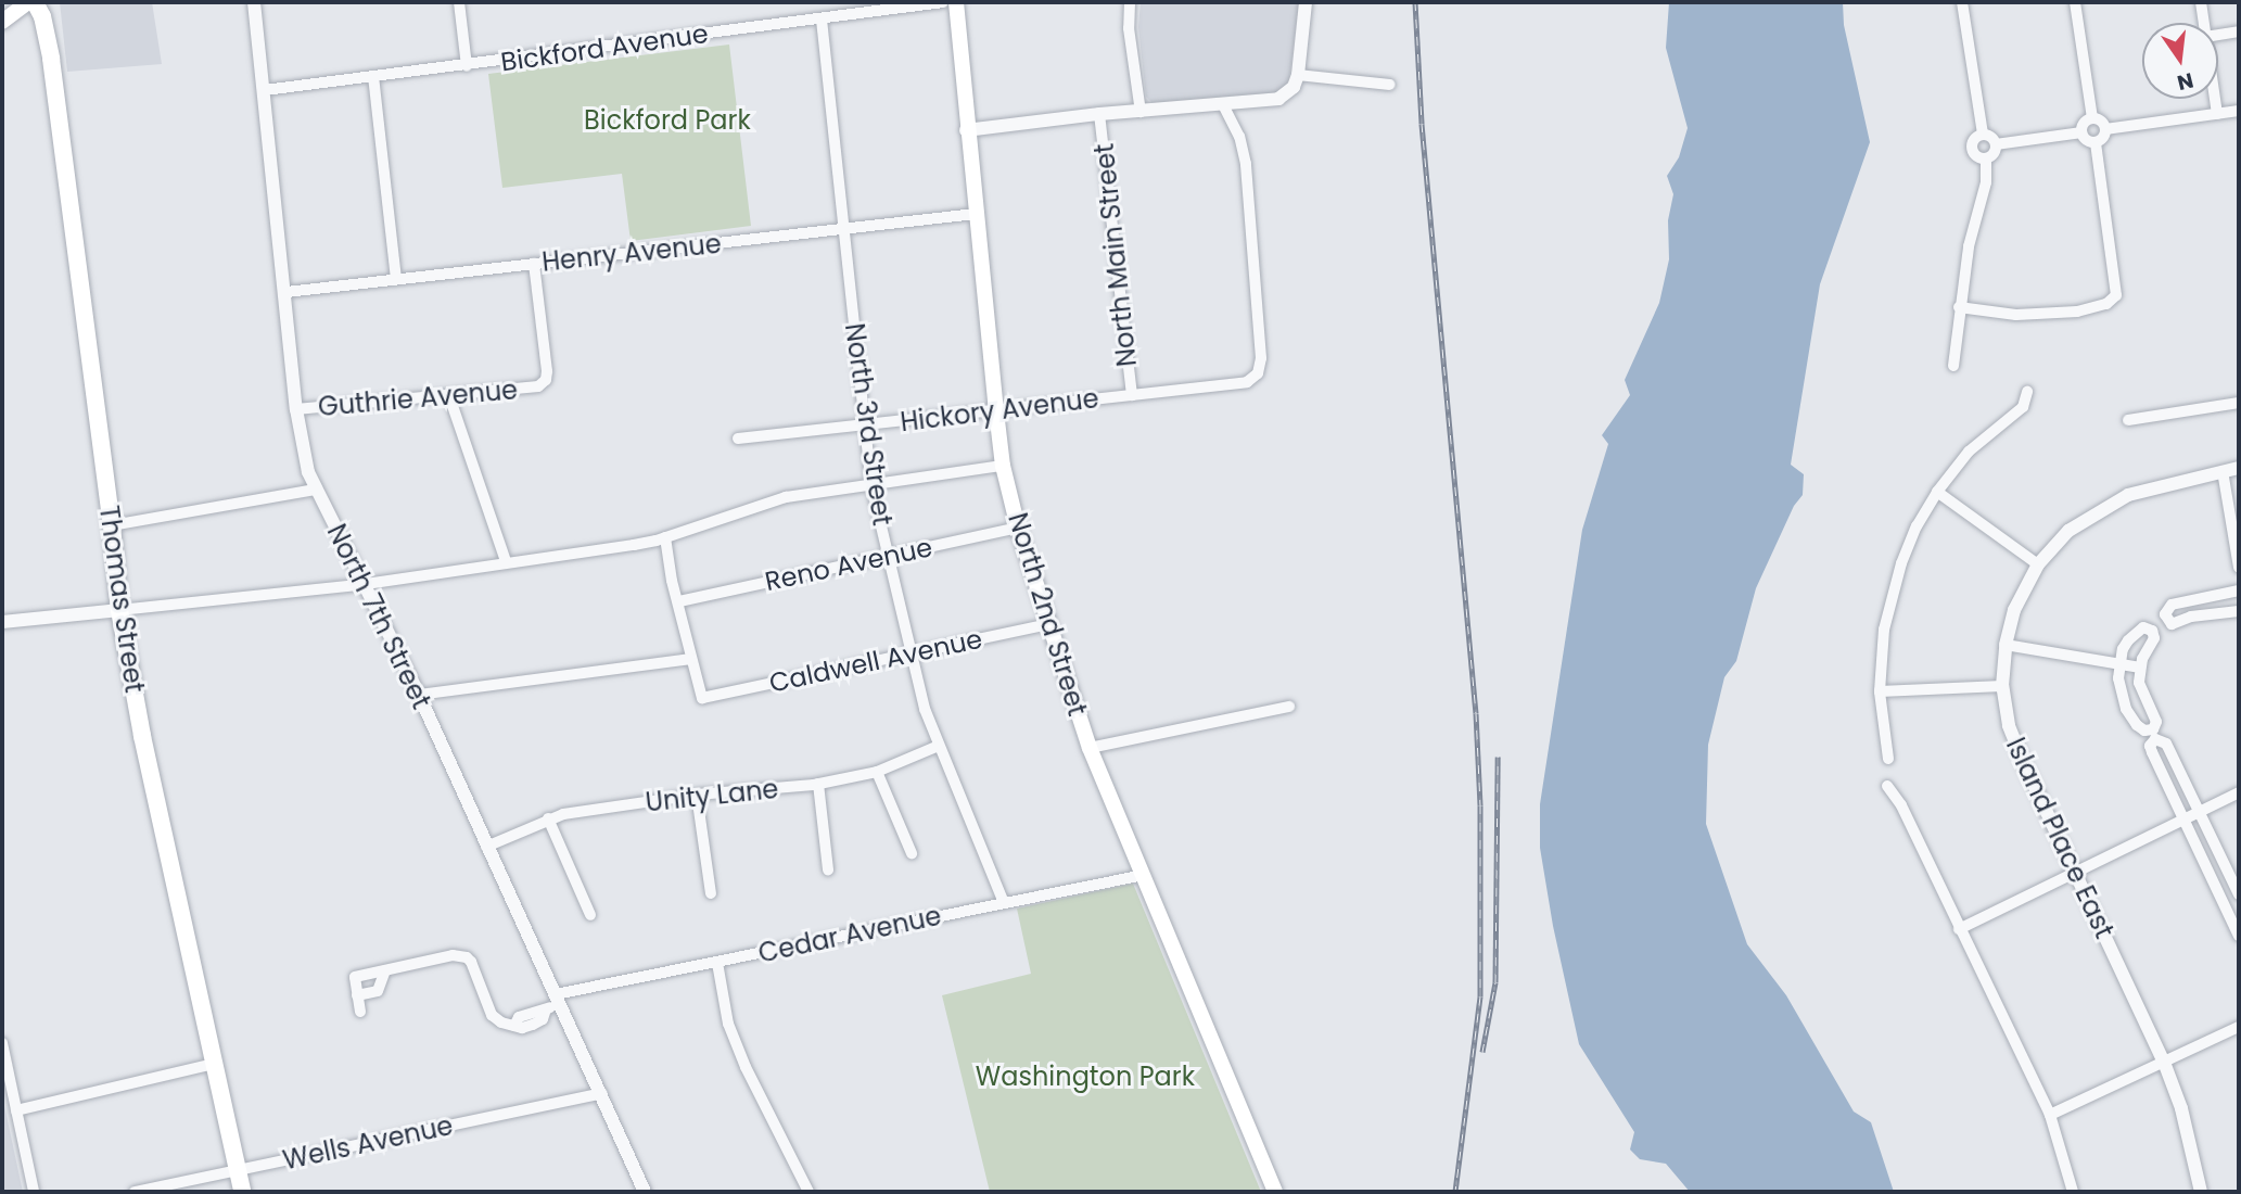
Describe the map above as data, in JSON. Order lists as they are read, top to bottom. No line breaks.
{"streets":{"main road":["Thomas Street","North 2nd Street"],"street":["Bickford Avenue","Henry Avenue","North Main Street","Guthrie Avenue","Hickory Avenue","North 3rd Street","Reno Avenue","North 7th Street","Caldwell Avenue","Unity Lane","Island Place East","Cedar Avenue","Wells Avenue"]},"crossings":[["Bickford Avenue","North 3rd Street"],["Bickford Avenue","North 7th Street"],["Henry Avenue","Guthrie Avenue"],["Henry Avenue","North 3rd Street"],["Henry Avenue","North 2nd Street"],["Henry Avenue","North 7th Street"],["North Main Street","Hickory Avenue"],["Guthrie Avenue","North 7th Street"],["Hickory Avenue","North 3rd Street"],["Hickory Avenue","North 2nd Street"],["North 3rd Street","Reno Avenue"],["North 3rd Street","Caldwell Avenue"],["North 3rd Street","Unity Lane"],["North 3rd Street","Cedar Avenue"],["Reno Avenue","North 2nd Street"],["Thomas Street","Wells Avenue"],["North 2nd Street","Caldwell Avenue"],["North 2nd Street","Cedar Avenue"],["North 7th Street","Unity Lane"],["North 7th Street","Cedar Avenue"],["North 7th Street","Wells Avenue"]],"parks":["Bickford Park","Washington Park"],"north":"bottom"}
